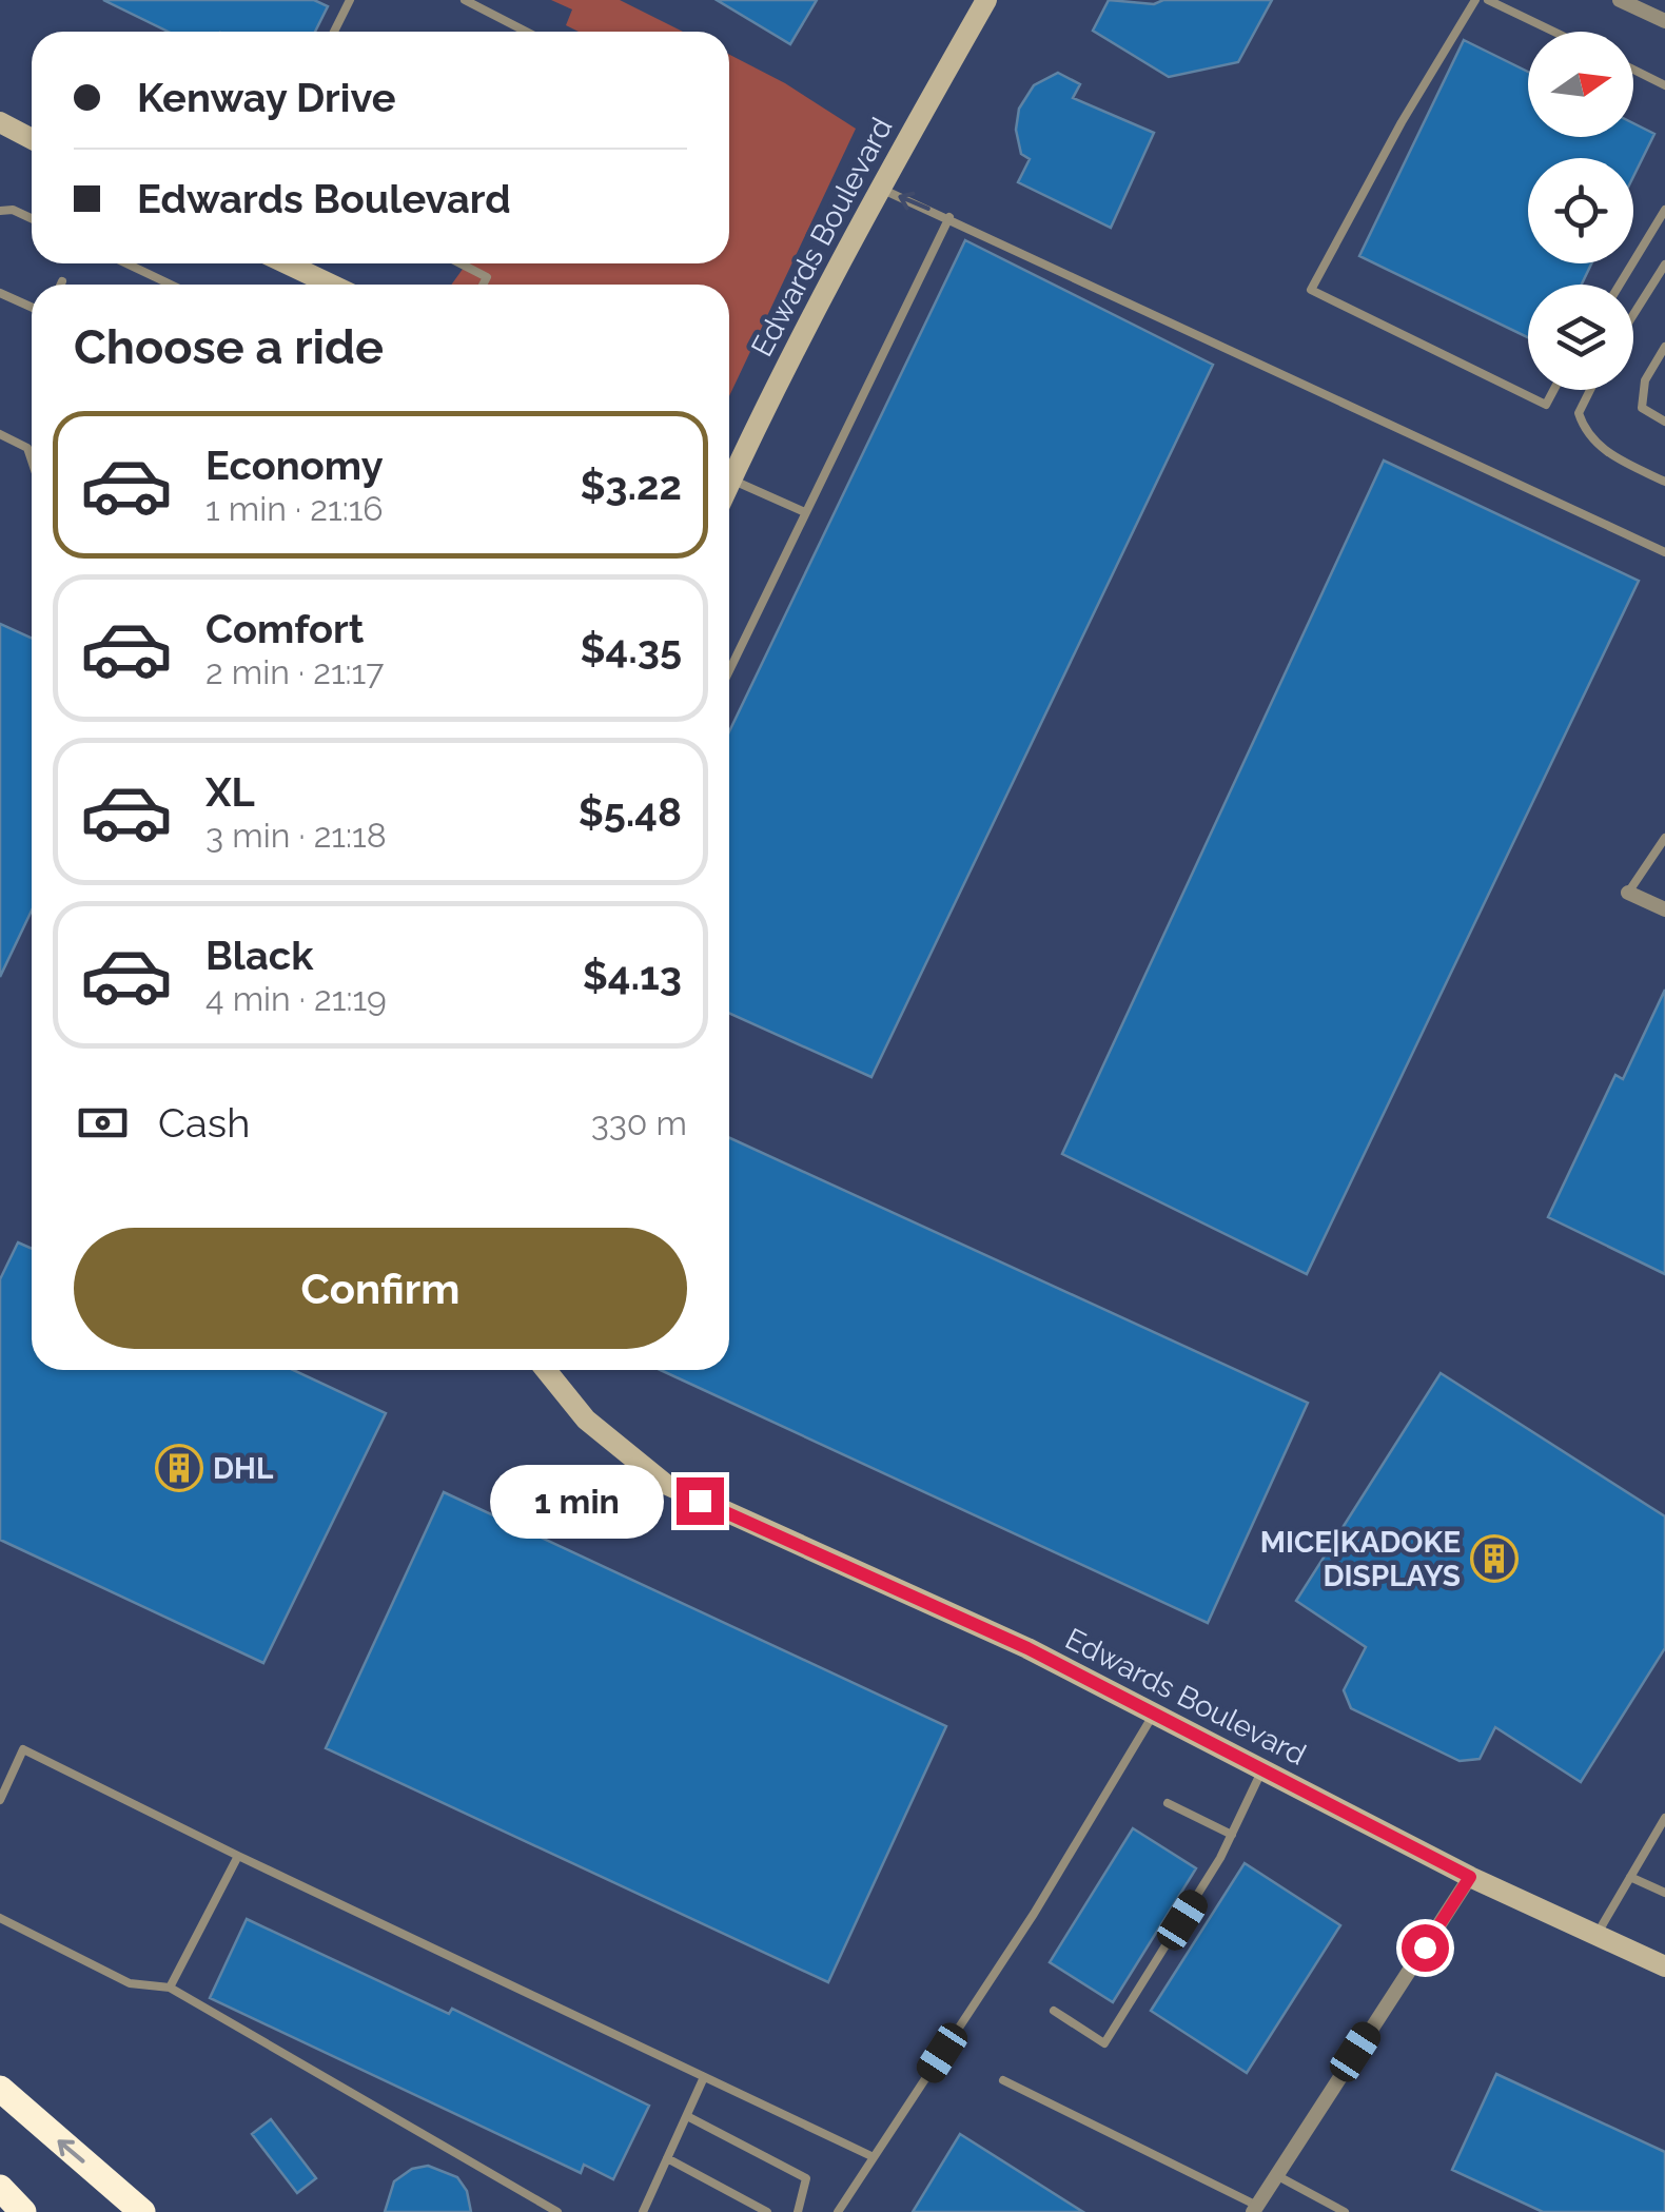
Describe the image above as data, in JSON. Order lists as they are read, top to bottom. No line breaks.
{"streets":{"street":["Edwards Boulevard"]},"places":{"building":["DHL","MICE|KADOKE DISPLAYS"]},"north":"right","page":{"banner":["Kenway Drive","Edwards Boulevard"],"heading":"Choose a ride","list":[{"name":"Economy","note":"1 min · 21:16","value":"$3.22"},{"name":"Comfort","note":"2 min · 21:17","value":"$4.35"},{"name":"XL","note":"3 min · 21:18","value":"$5.48"},{"name":"Black","note":"4 min · 21:19","value":"$4.13"}],"pay":["Cash","330 m"],"buttons":"Confirm","bubble":"1 min"}}
